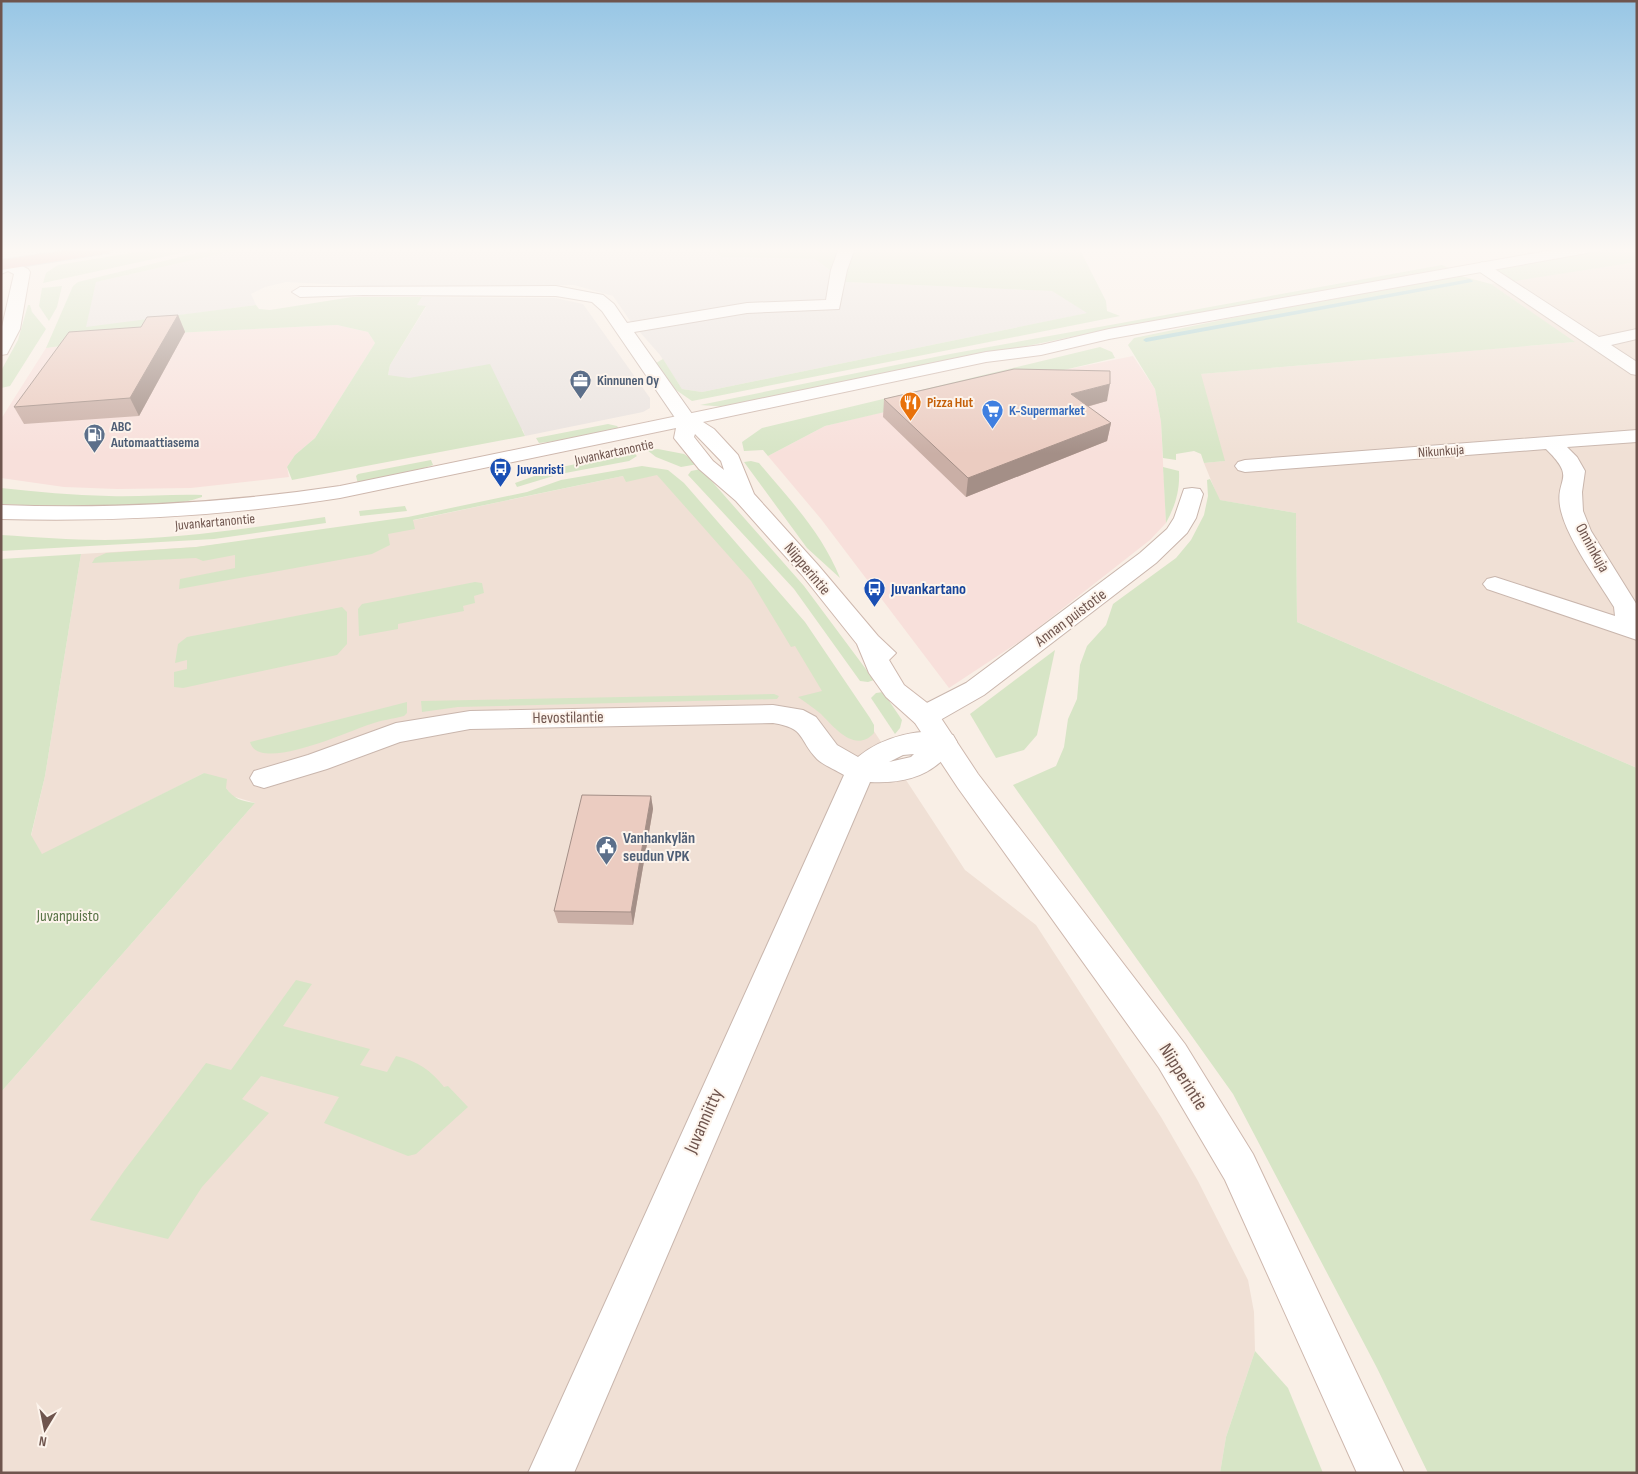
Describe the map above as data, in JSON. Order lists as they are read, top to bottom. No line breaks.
{"streets":{"street":["Nikunkuja","Juvankartanontie","Onninkuja","Niipperintie","Annan puistotie","Hevostilantie","Juvanniitty"]},"crossings":[["Nikunkuja","Onninkuja"],["Juvankartanontie","Niipperintie"],["Niipperintie","Annan puistotie"],["Hevostilantie","Juvanniitty"]],"parks":["Juvanpuisto"],"places":{"office":["Kinnunen Oy"],"restaurant":["Pizza Hut"],"supermarket":["K-Supermarket"],"fuel station":["ABC Automaattiasema"],"bus stop":["Juvanristi","Juvankartano"],"public building":["Vanhankylän seudun VPK"]},"north":"bottom"}
